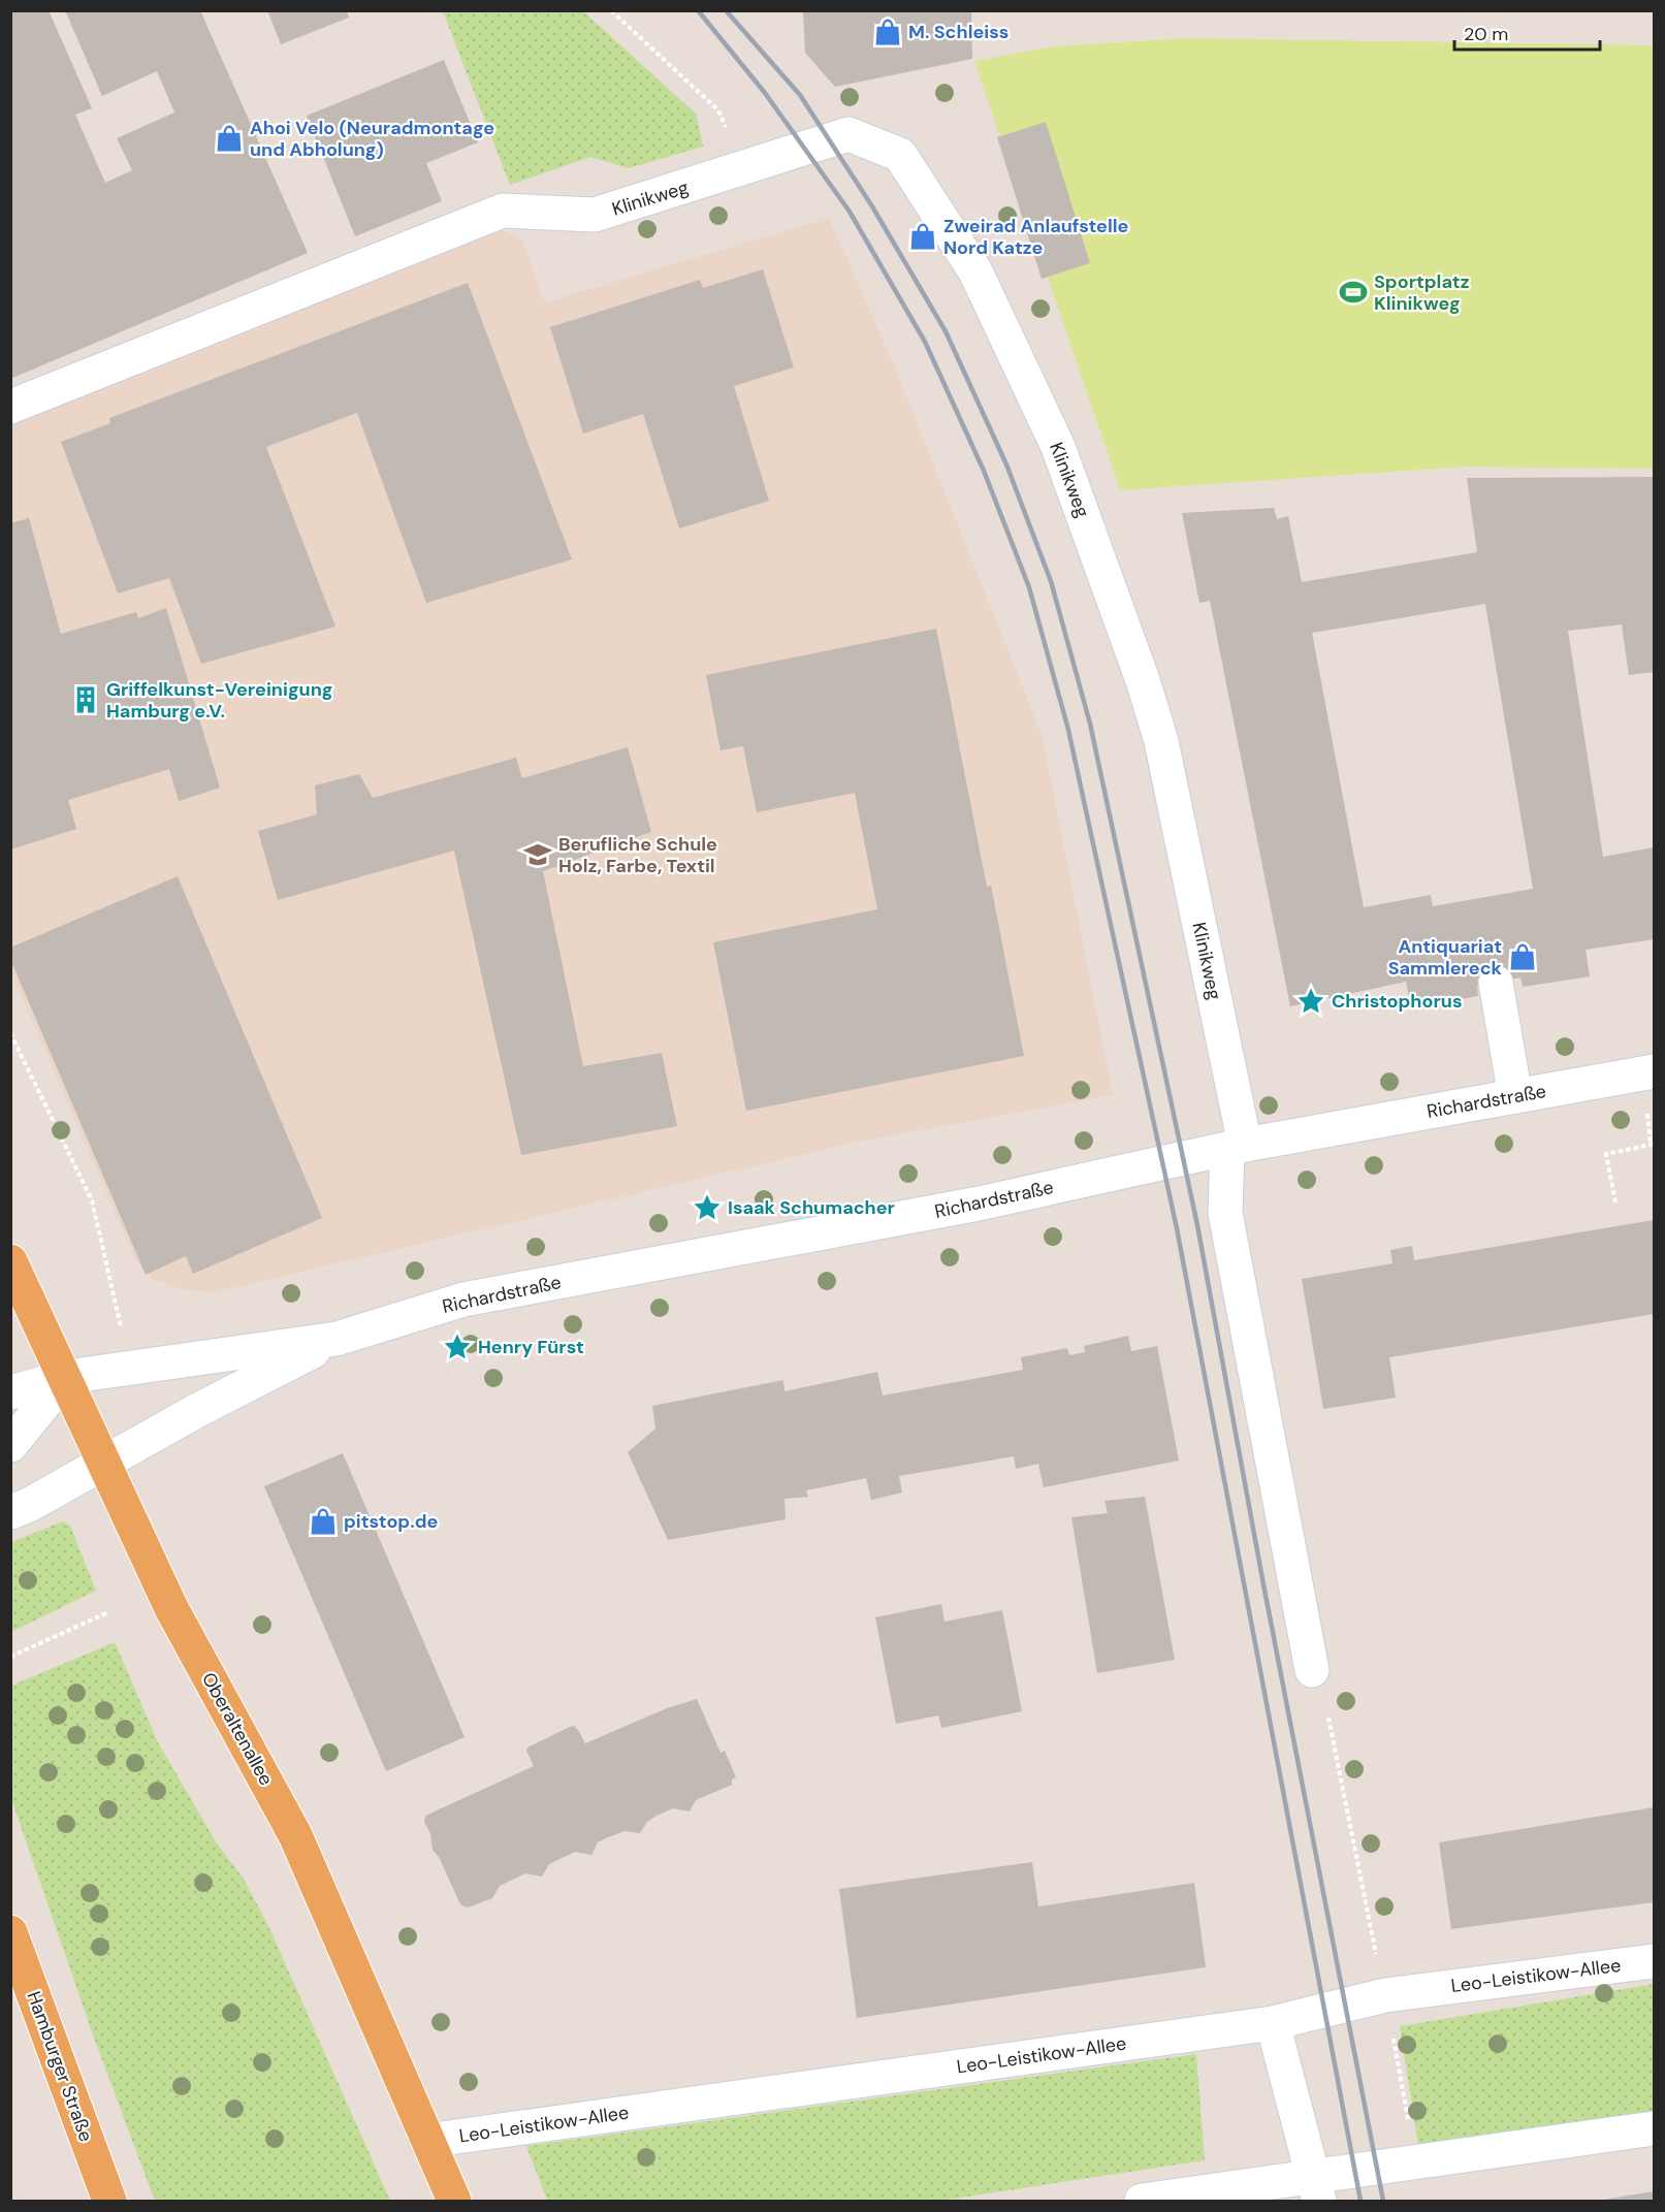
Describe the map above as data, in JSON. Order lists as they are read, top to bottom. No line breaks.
{"streets":{"main road":["Oberaltenallee","Hamburger Straße"],"street":["Klinikweg","Richardstraße","Leo-Leistikow-Allee"]},"crossings":[["Klinikweg","Richardstraße"],["Richardstraße","Oberaltenallee"],["Oberaltenallee","Leo-Leistikow-Allee"]],"places":{"shop":["M. Schleiss","Ahoi Velo (Neuradmontage und Abholung)","Zweirad Anlaufstelle Nord Katze","Antiquariat Sammlereck","pitstop.de"],"sports":["Sportplatz Klinikweg"],"building":["Griffelkunst-Vereinigung Hamburg e.V."],"school or university":["Berufliche Schule Holz, Farbe, Textil"],"place":["Christophorus","Isaak Schumacher","Henry Fürst"]},"scale_bar":"20 m"}
